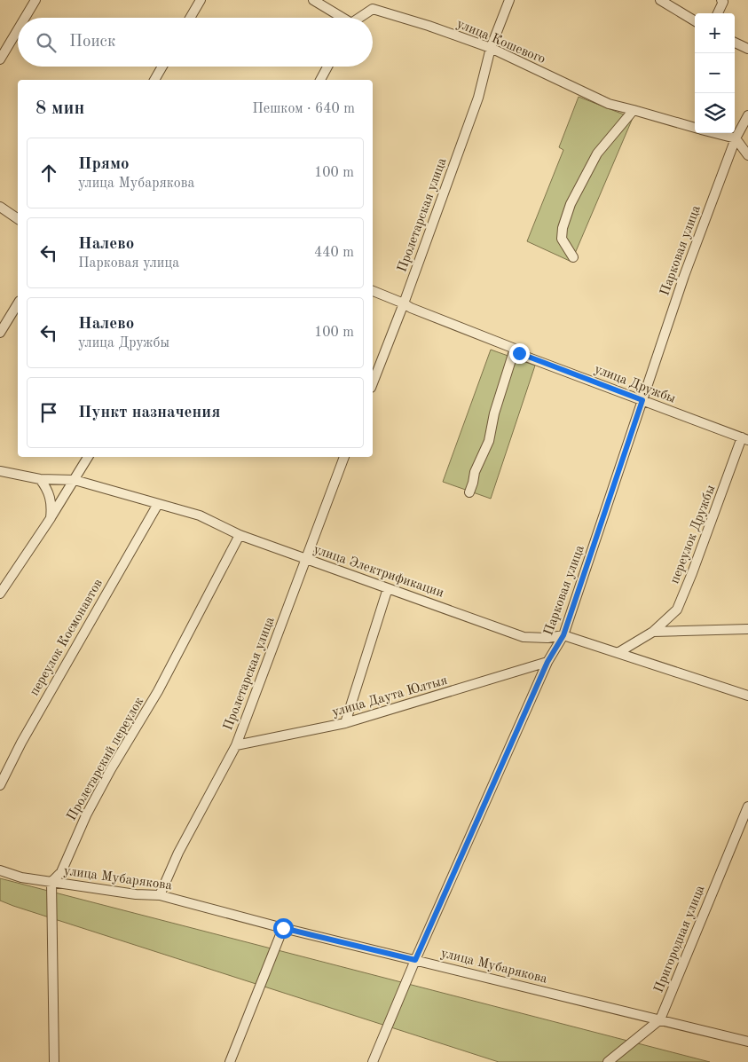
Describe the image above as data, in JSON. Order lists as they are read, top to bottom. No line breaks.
{"streets":{"street":["улица Кошевого","Пролетарская улица","Парковая улица","улица Дружбы","переулок Дружбы","улица Электрификации","переулок Космонавтов","улица Даута Юлтыя","Пролетарский переулок","улица Мубарякова","Пригородная улица"]},"crossings":[["улица Кошевого","Пролетарская улица"],["улица Кошевого","Парковая улица"],["Пролетарская улица","улица Дружбы"],["Пролетарская улица","улица Электрификации"],["Пролетарская улица","улица Даута Юлтыя"],["Пролетарская улица","улица Мубарякова"],["Парковая улица","улица Дружбы"],["Парковая улица","улица Электрификации"],["Парковая улица","улица Даута Юлтыя"],["Парковая улица","улица Мубарякова"],["улица Дружбы","переулок Дружбы"],["улица Электрификации","переулок Космонавтов"],["улица Электрификации","Пролетарский переулок"],["Пролетарский переулок","улица Мубарякова"],["улица Мубарякова","Пригородная улица"]],"page":{"map_buttons":["+","−"],"search":"Поиск","heading":["8 мин","Пешком · 640 m"],"list":[["Прямо","улица Мубарякова","100 m"],["Налево","Парковая улица","440 m"],["Налево","улица Дружбы","100 m"],"Пункт назначения"]}}
